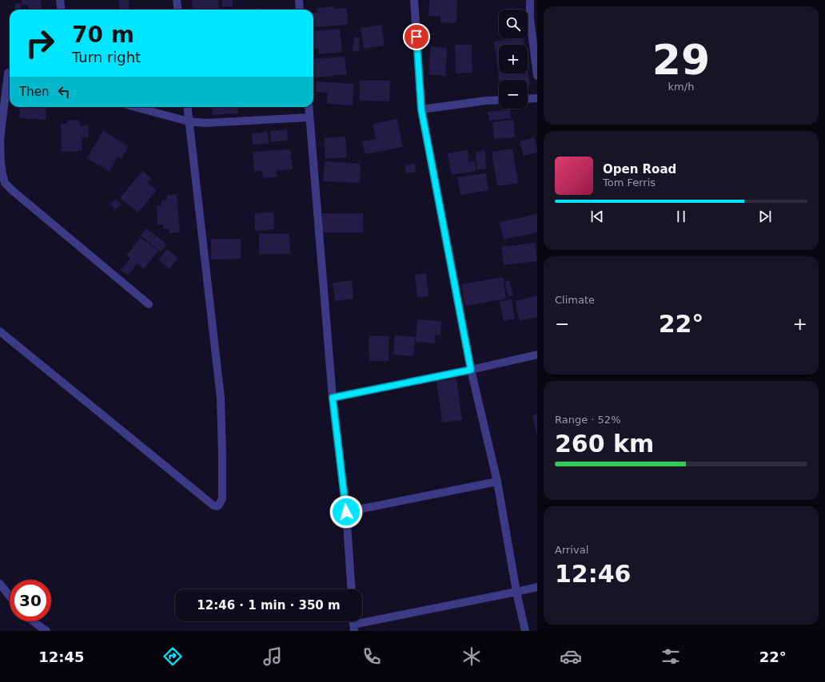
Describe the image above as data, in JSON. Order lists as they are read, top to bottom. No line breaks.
{"page":{"tile":[["29","km/h"],"Climate",["Range · 52%","260 km"],["Arrival","12:46"]],"map_buttons":["+","−"],"turn":["70 m","Turn right"],"then":"Then","song":["Open Road","Tom Ferris"],"heat":["−","22°","+"],"limit":"30","trip":"12:46 · 1 min · 350 m","tabs":["12:45","22°"]}}
